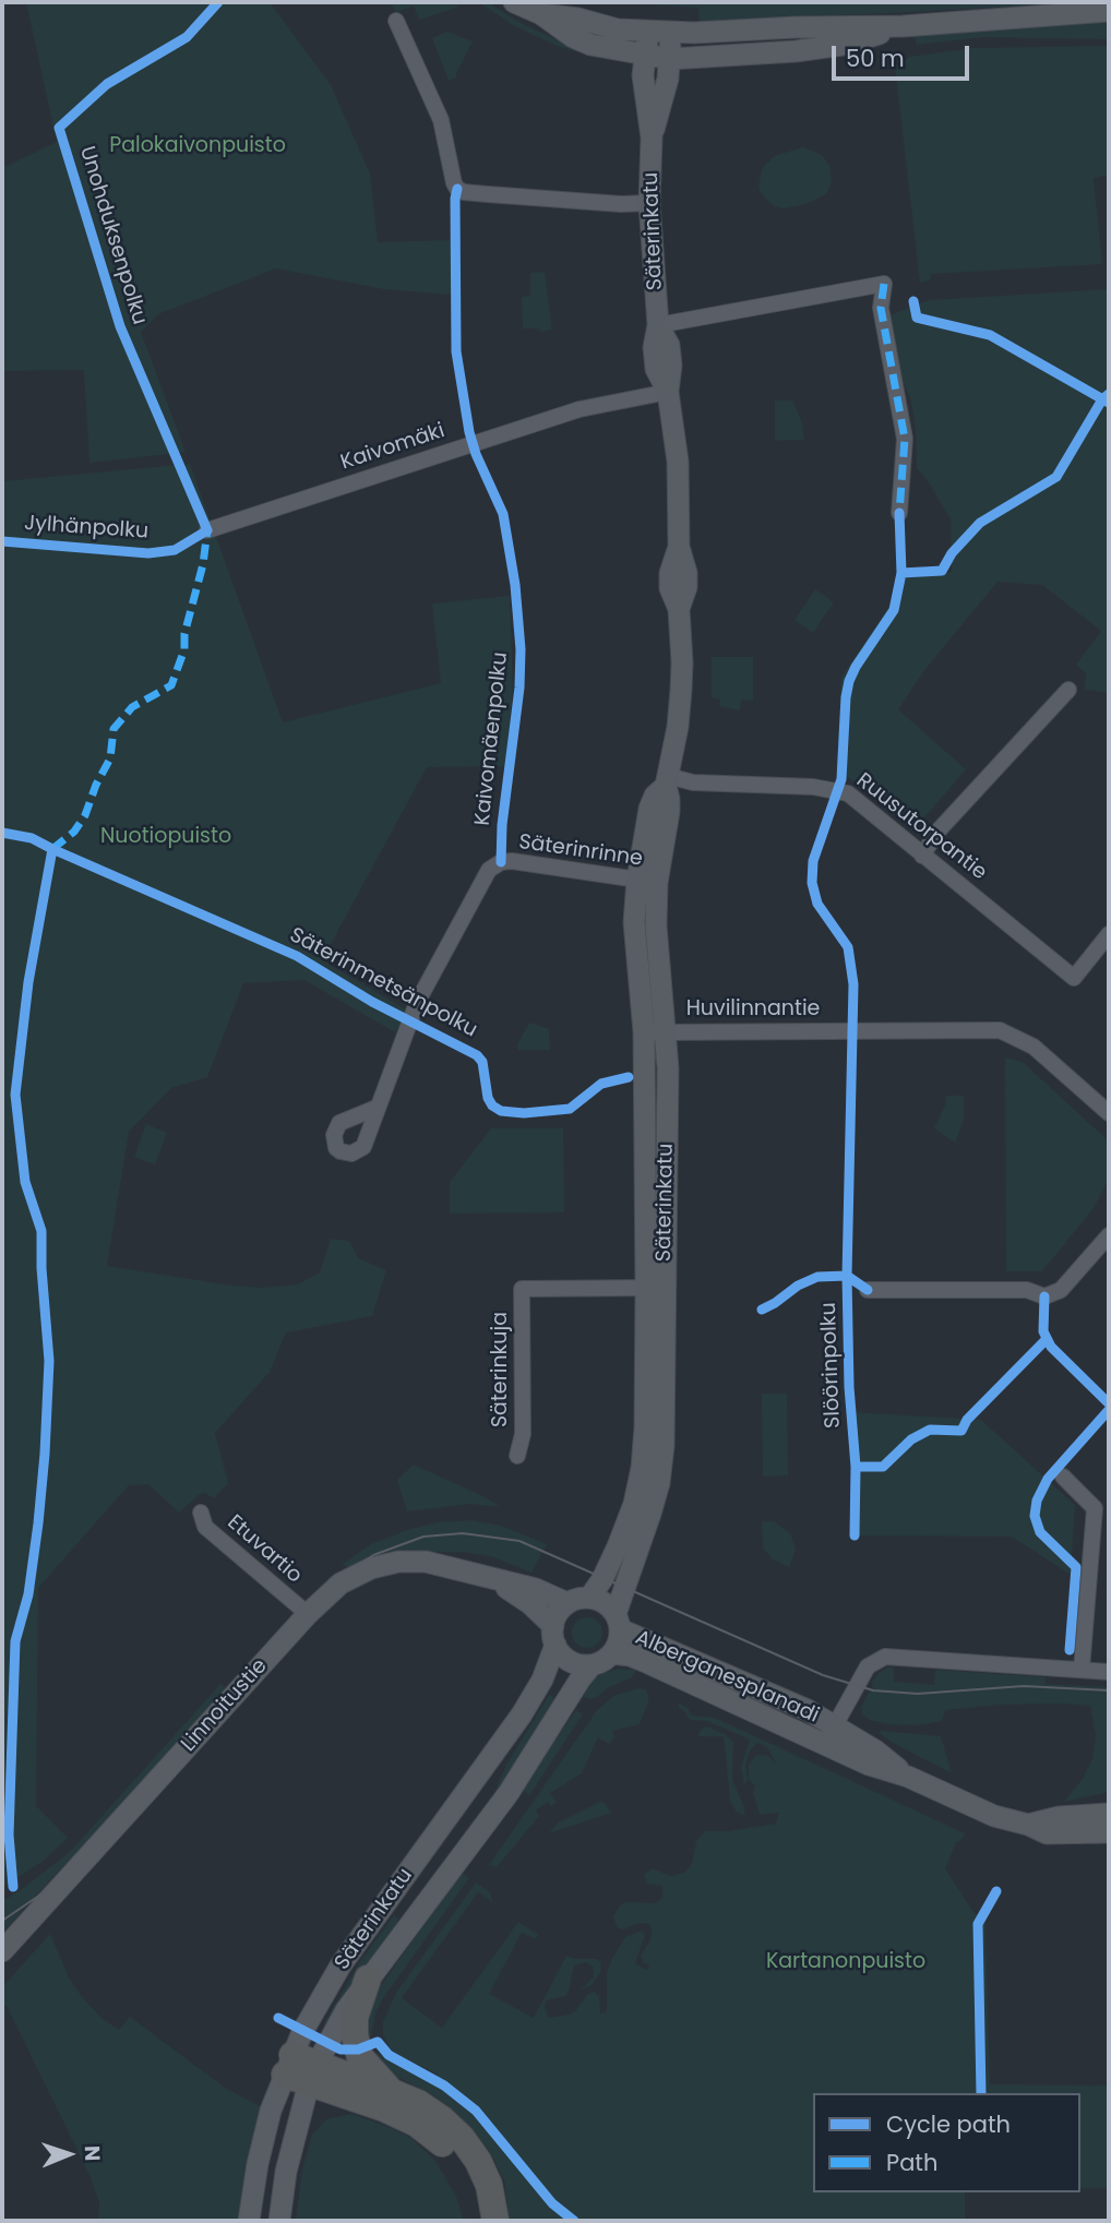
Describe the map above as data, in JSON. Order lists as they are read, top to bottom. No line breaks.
{"streets":{"main road":["Säterinkatu","Alberganesplanadi","Linnoitustie"],"street":["Kaivomäki","Ruusutorpantie","Säterinrinne","Huvilinnantie","Säterinkuja","Etuvartio"],"cycle path":["Unohduksenpolku","Kaivomäenpolku","Säterinmetsänpolku","Slöörinpolku"]},"crossings":[["Säterinkatu","Kaivomäki"],["Säterinkatu","Ruusutorpantie"],["Säterinkatu","Säterinrinne"],["Säterinkatu","Huvilinnantie"],["Säterinkatu","Säterinkuja"],["Säterinkatu","Alberganesplanadi"],["Säterinkatu","Linnoitustie"],["Etuvartio","Linnoitustie"],["Alberganesplanadi","Linnoitustie"]],"parks":["Palokaivonpuisto","Nuotiopuisto","Kartanonpuisto"],"legend":["Cycle path","Path"],"scale_bar":"50 m","north":"right"}
